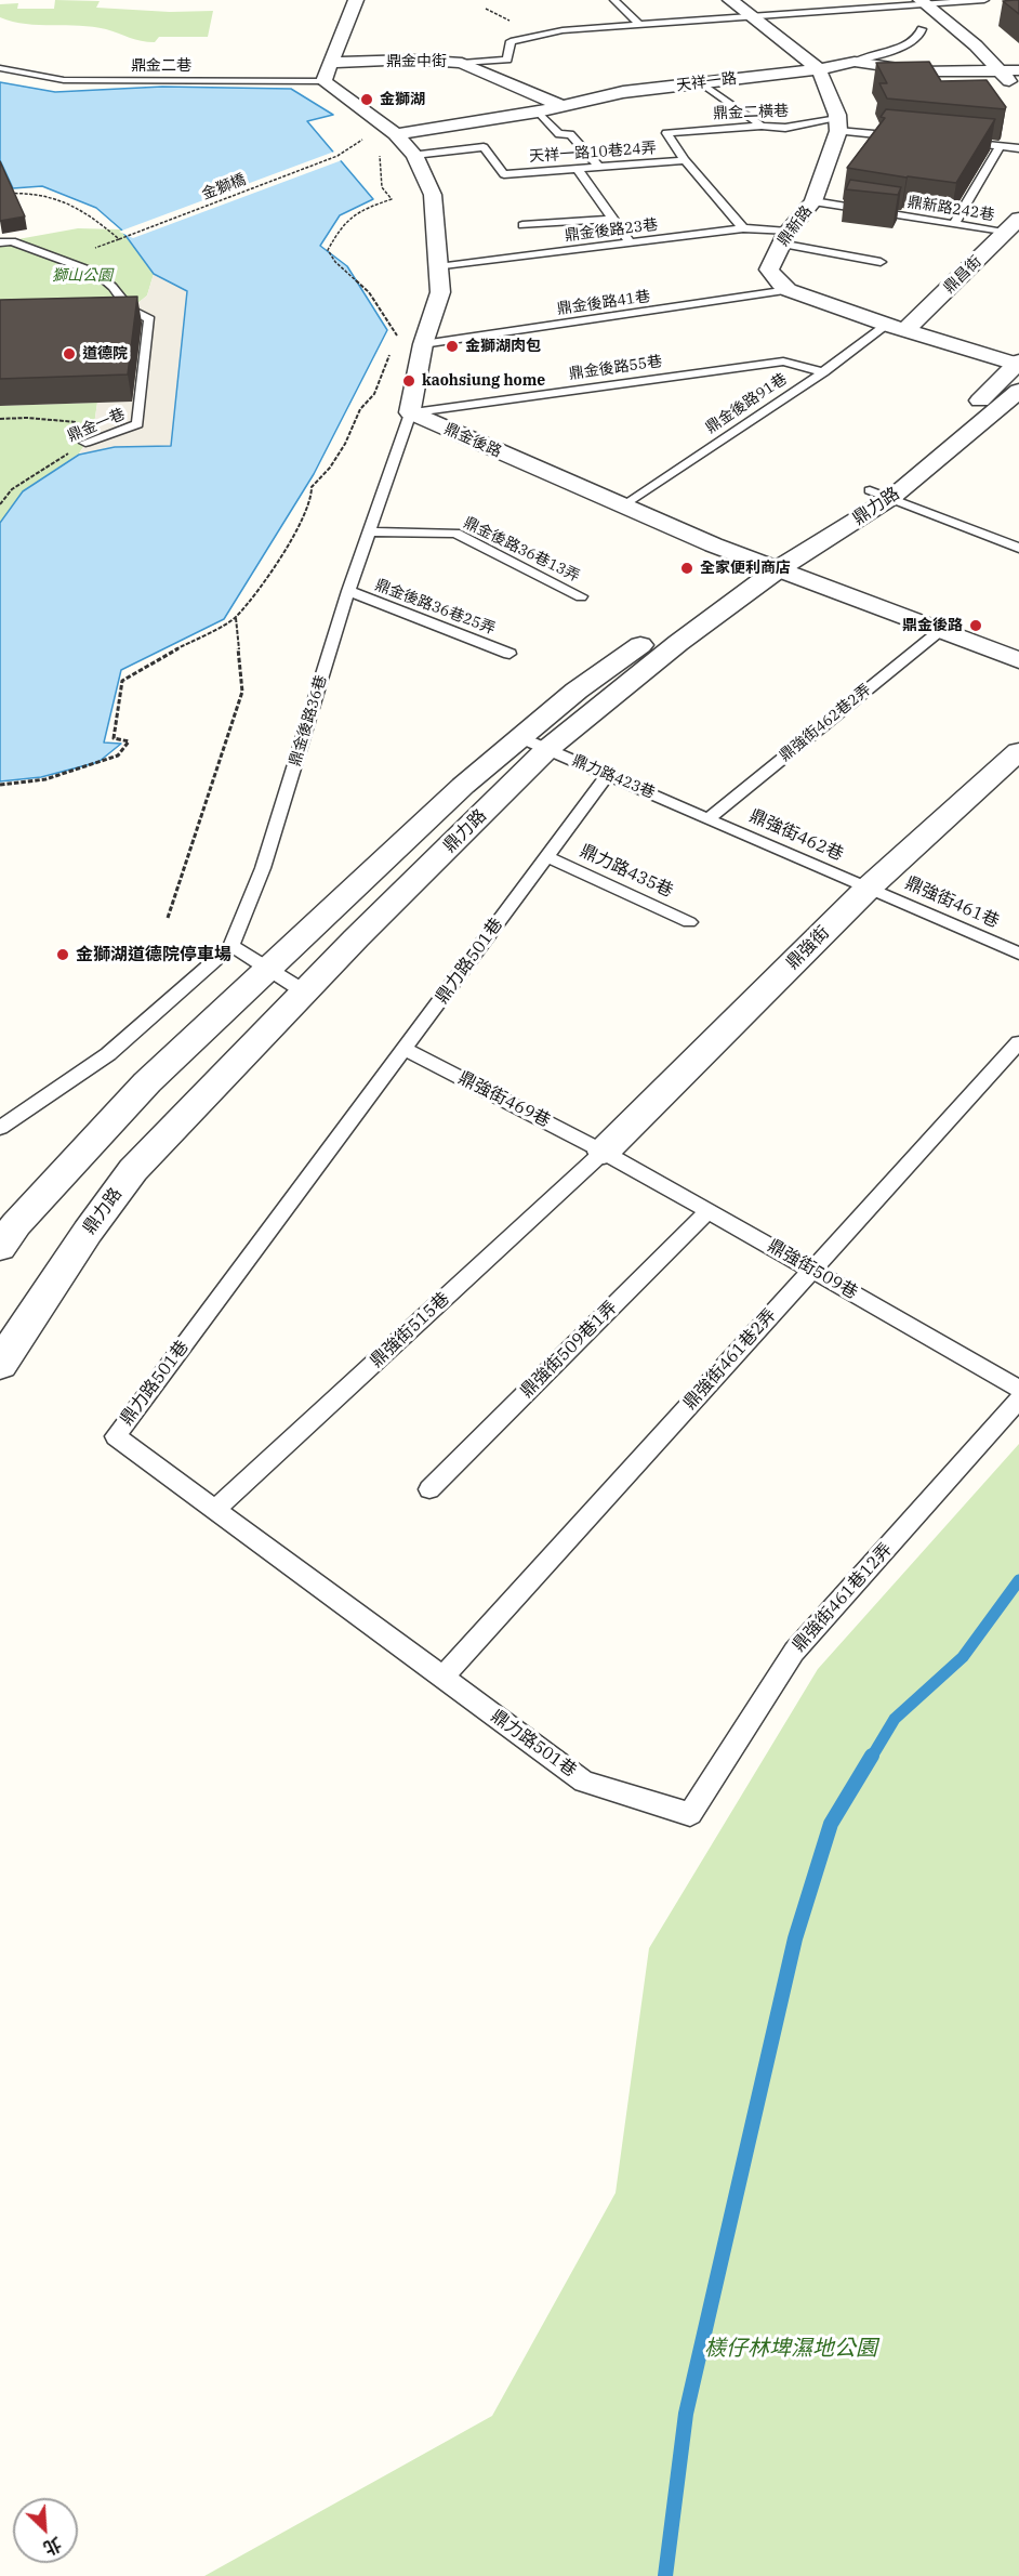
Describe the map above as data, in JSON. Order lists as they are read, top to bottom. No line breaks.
{"streets":{"street":["鼎金中街","天祥一路","鼎新路","鼎昌街","鼎金後路","鼎力路","鼎強街"],"lane":["鼎金二巷","鼎金二橫巷","天祥一路10巷24弄","鼎新路242巷","鼎金後路23巷","鼎金後路41巷","鼎金後路55巷","鼎金後路91巷","鼎金一巷","鼎金後路36巷13弄","鼎金後路36巷25弄","鼎金後路36巷","鼎強街462巷2弄","鼎力路423巷","鼎強街462巷","鼎力路435巷","鼎強街461巷","鼎力路501巷","鼎強街469巷","鼎強街509巷","鼎強街515巷","鼎強街509巷1弄","鼎強街461巷2弄","鼎強街461巷12弄"],"path":["金獅橋"]},"crossings":[["鼎金中街","天祥一路"],["鼎金二橫巷","天祥一路10巷24弄"],["鼎金二橫巷","鼎新路"],["金獅橋","鼎金一巷"],["鼎新路242巷","鼎新路"],["鼎新路242巷","鼎昌街"],["鼎新路","鼎金後路23巷"],["鼎新路","鼎金後路41巷"],["鼎金後路55巷","鼎金後路91巷"],["鼎金後路55巷","鼎金後路"],["鼎金後路55巷","鼎金後路36巷"],["鼎金後路91巷","鼎金後路"],["鼎金後路","鼎力路"],["鼎金後路","鼎金後路36巷"],["鼎金後路","鼎強街462巷2弄"],["鼎力路","鼎力路423巷"],["鼎金後路36巷13弄","鼎金後路36巷"],["鼎金後路36巷25弄","鼎金後路36巷"],["鼎強街462巷2弄","鼎力路423巷"],["鼎強街462巷2弄","鼎強街462巷"],["鼎力路423巷","鼎強街462巷"],["鼎力路423巷","鼎力路501巷"],["鼎強街462巷","鼎強街461巷"],["鼎強街462巷","鼎強街"],["鼎力路435巷","鼎力路501巷"],["鼎強街461巷","鼎強街"],["鼎強街","鼎強街469巷"],["鼎強街","鼎強街509巷"],["鼎強街","鼎強街515巷"],["鼎力路501巷","鼎強街469巷"],["鼎力路501巷","鼎強街515巷"],["鼎力路501巷","鼎強街461巷2弄"],["鼎力路501巷","鼎強街461巷12弄"],["鼎強街469巷","鼎強街509巷"],["鼎強街469巷","鼎強街515巷"],["鼎強街509巷","鼎強街515巷"],["鼎強街509巷","鼎強街509巷1弄"],["鼎強街509巷","鼎強街461巷2弄"]],"parks":["獅山公園","檨仔林埤濕地公園"],"places":["金獅湖","金獅湖肉包","道德院","kaohsiung home","全家便利商店","鼎金後路","金獅湖道德院停車場"],"north":"bottom right"}
